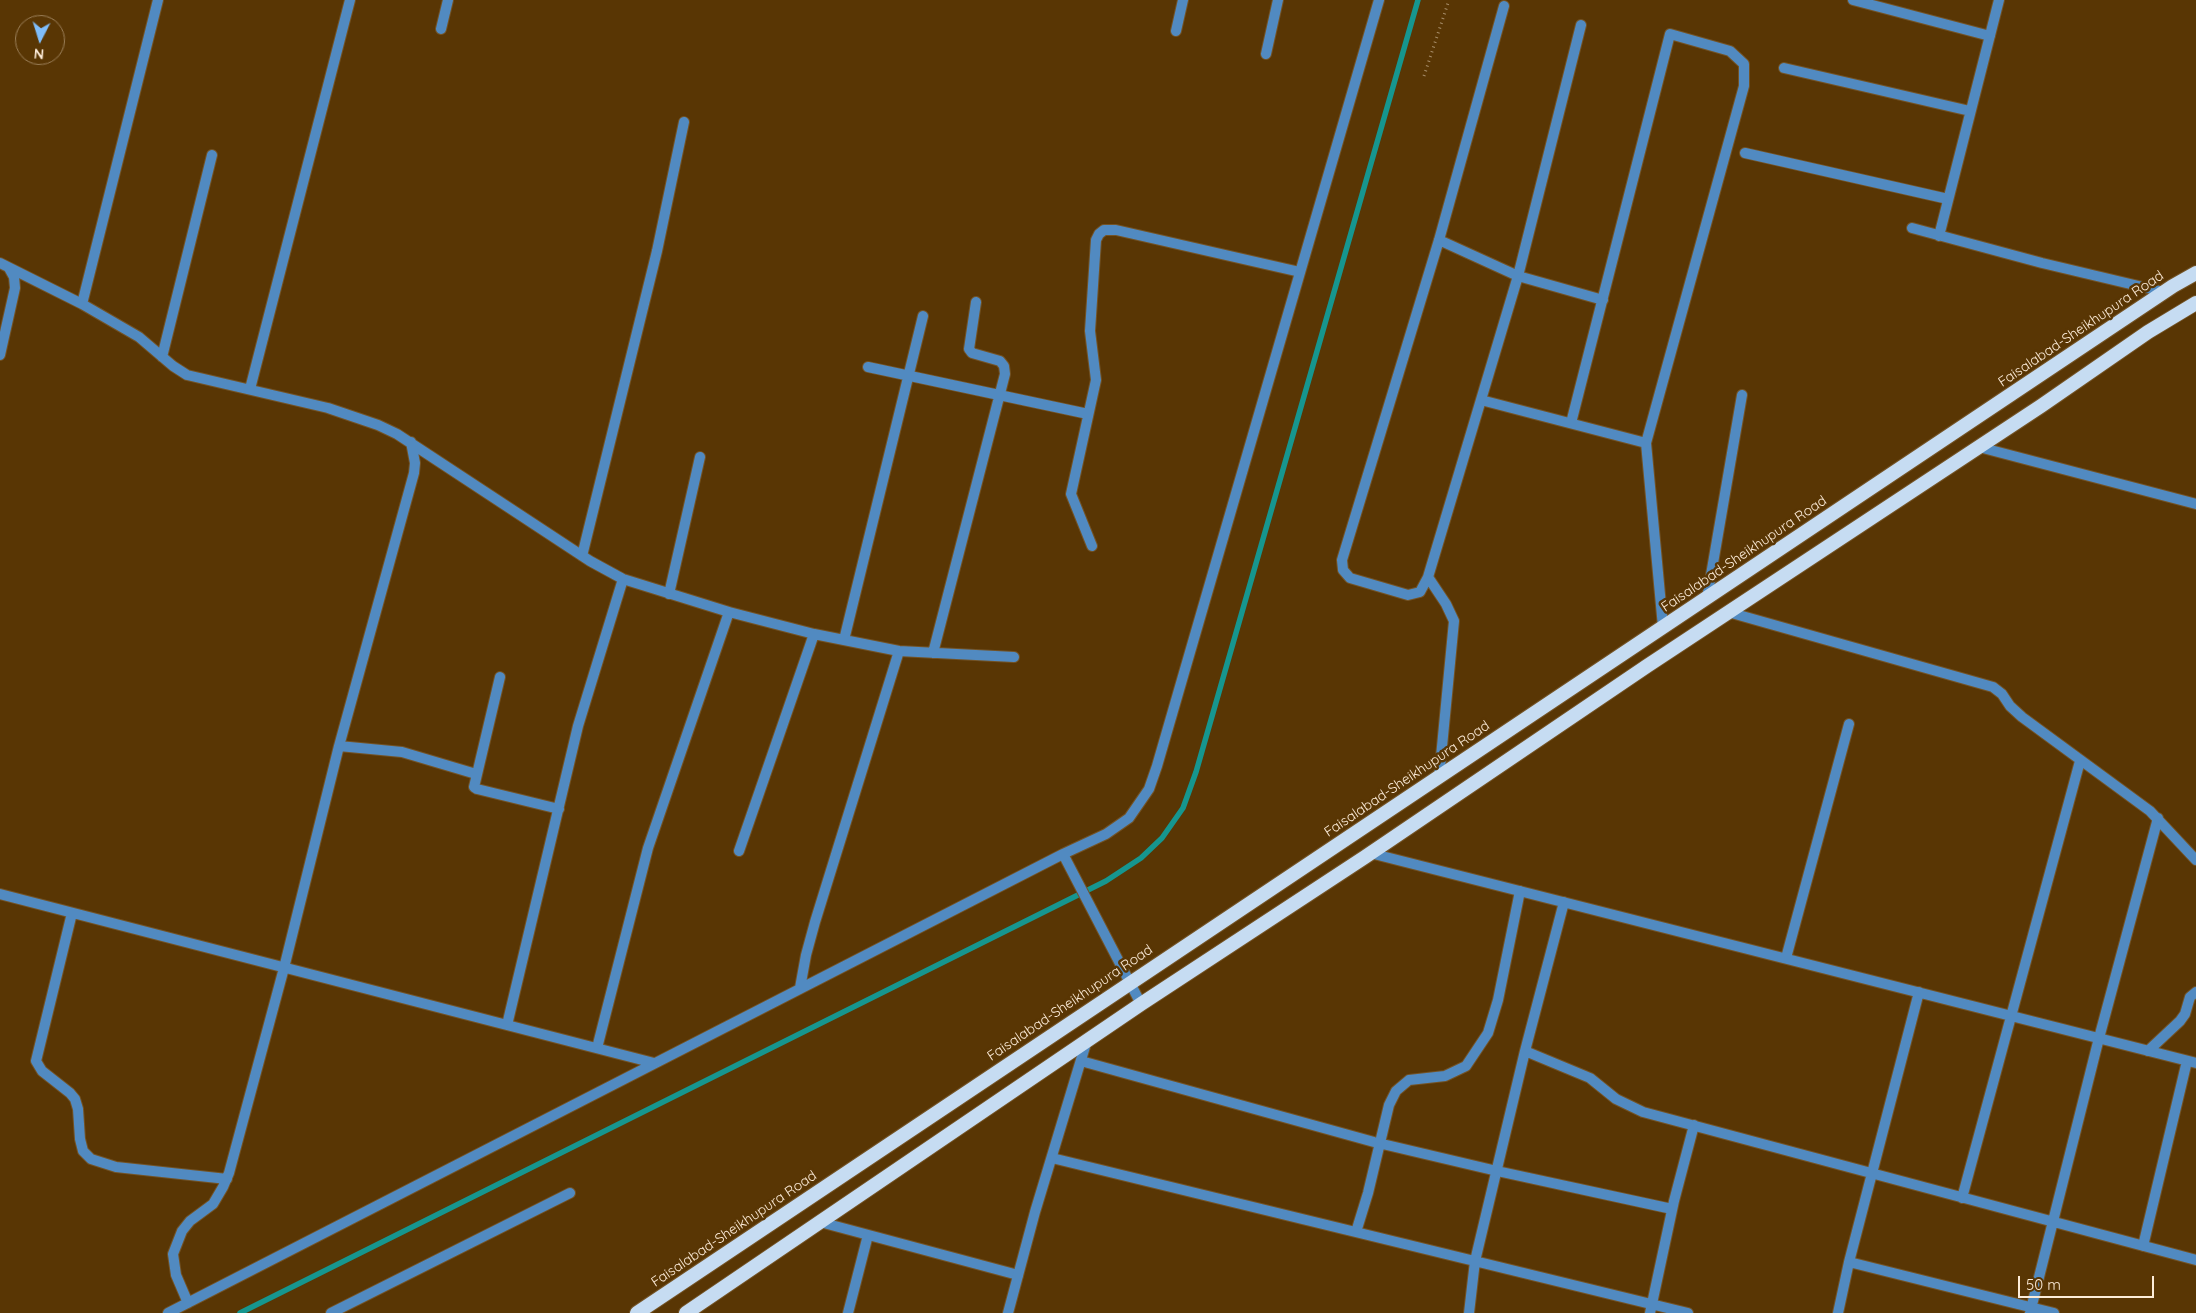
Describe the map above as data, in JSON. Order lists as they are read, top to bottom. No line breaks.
{"streets":{"highway":["Faisalabad-Sheikhupura Road"]},"scale_bar":"50 m","north":"bottom"}
